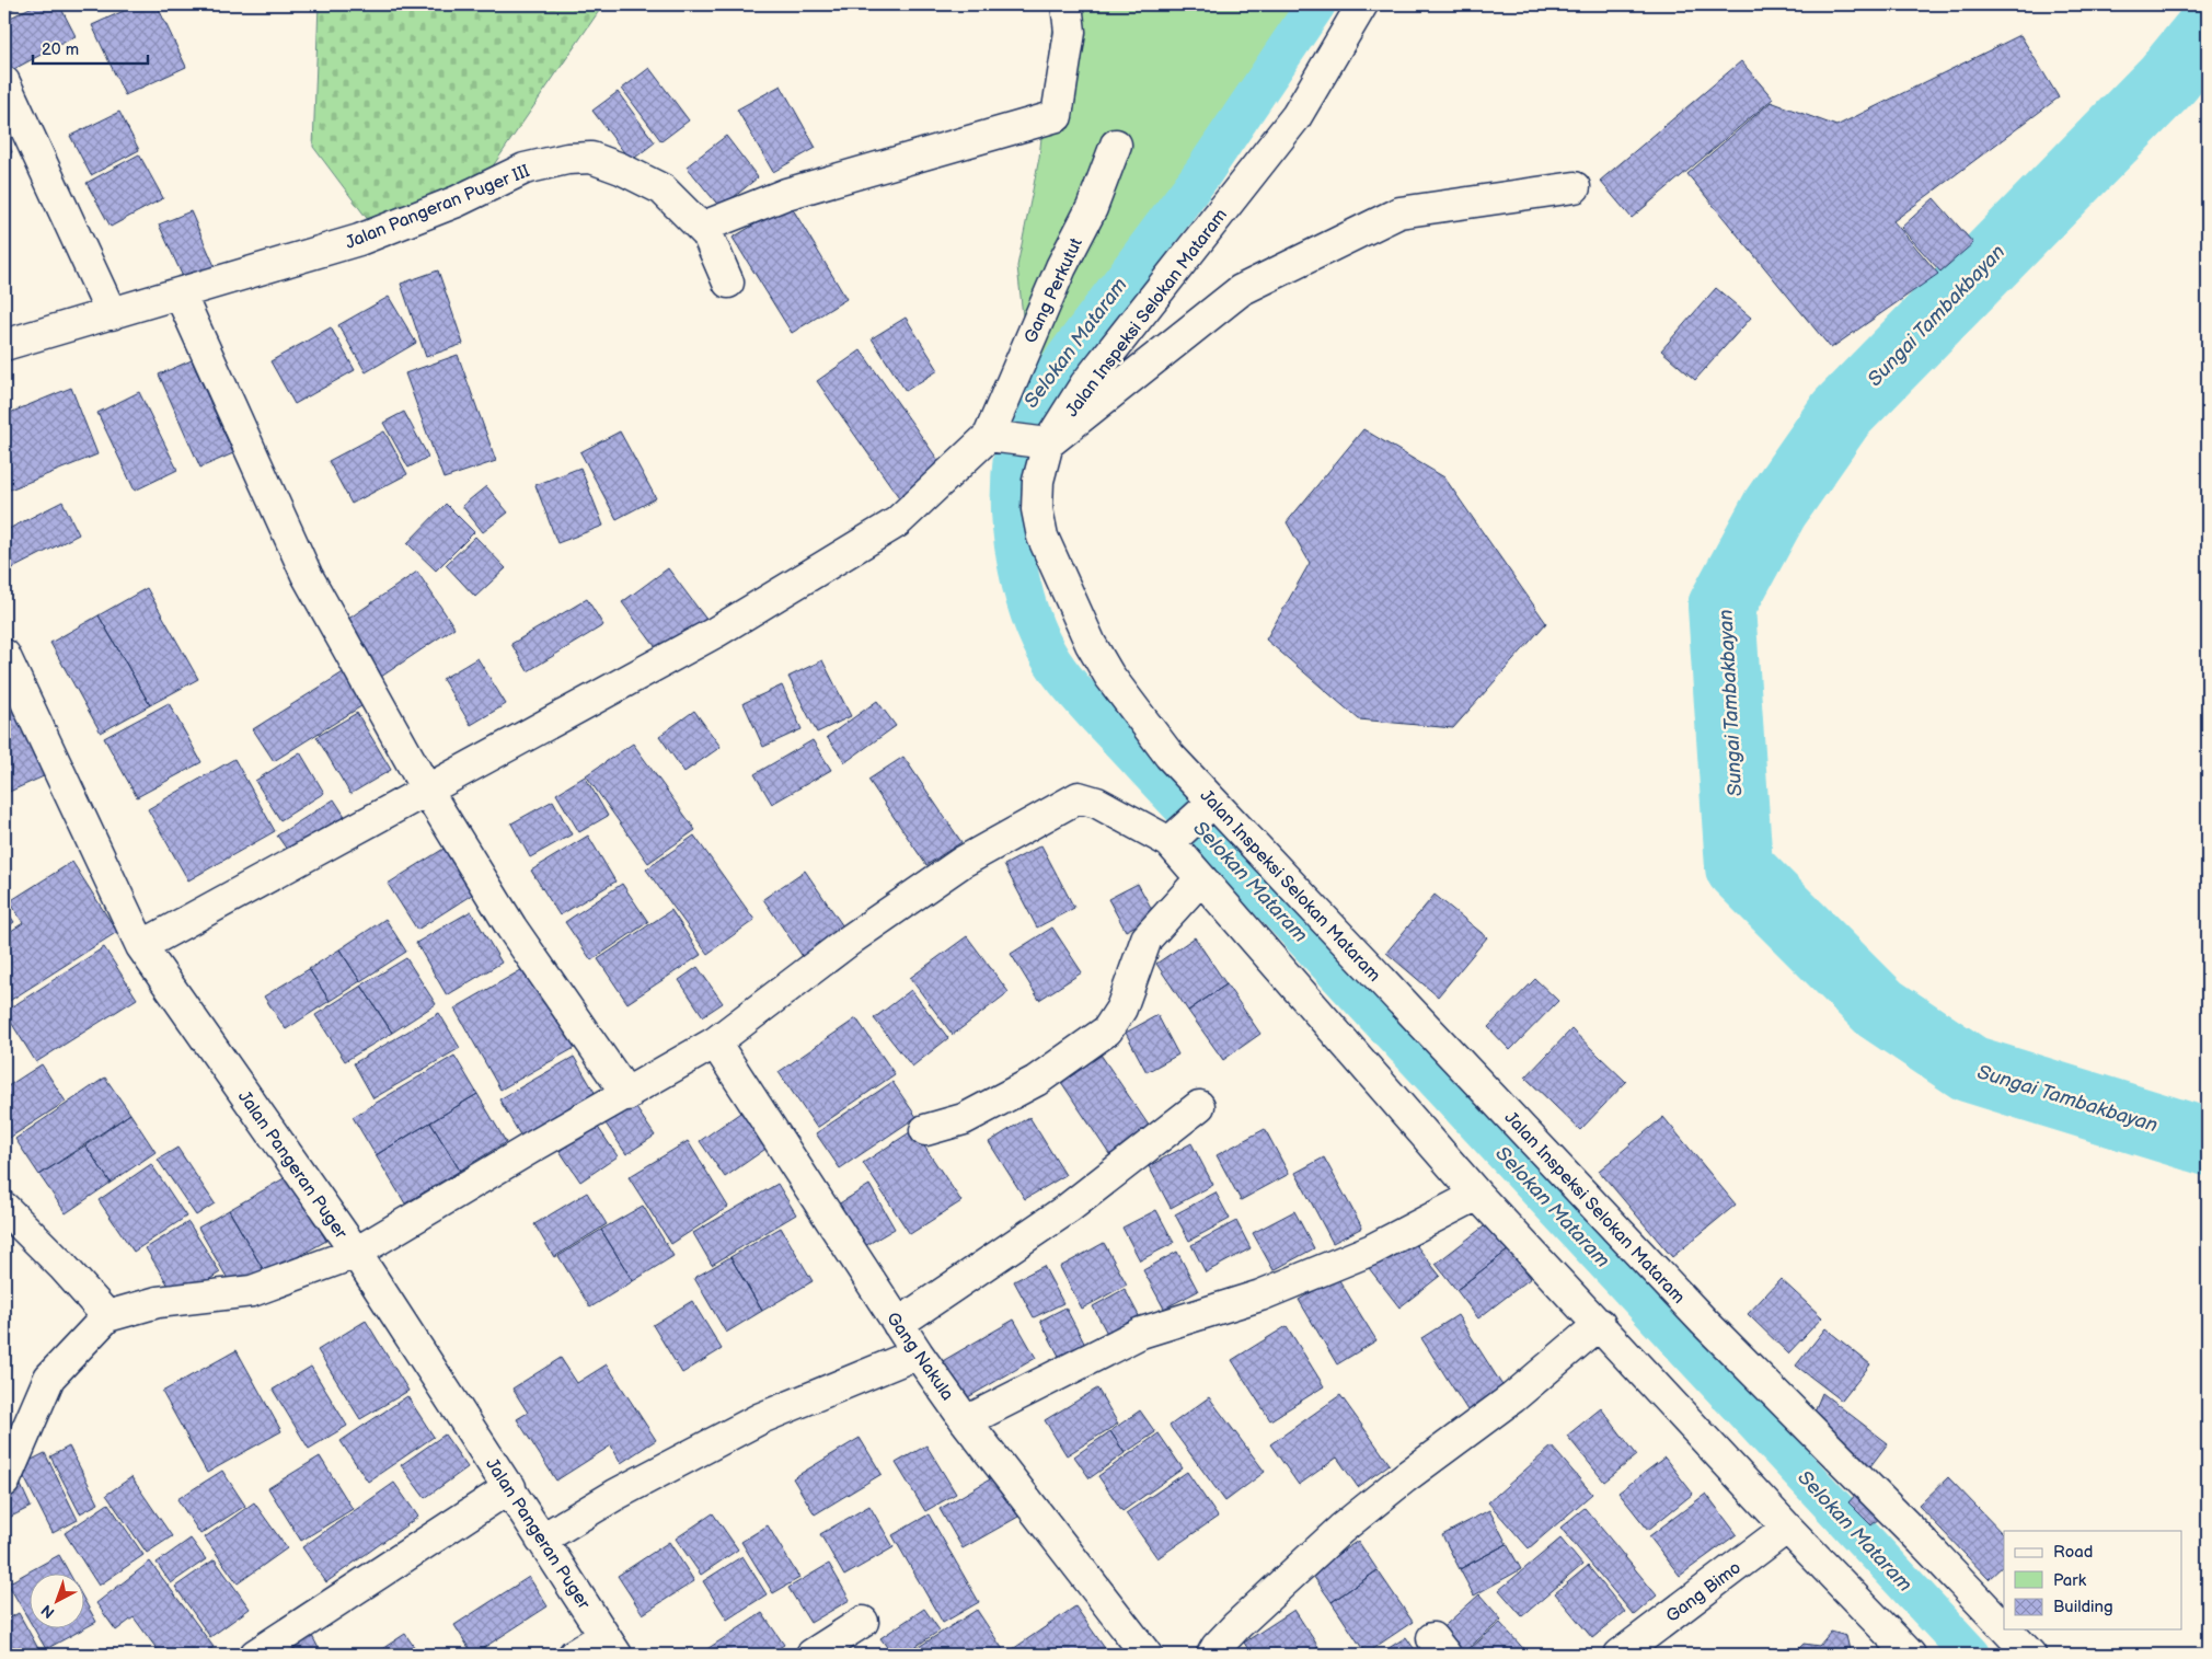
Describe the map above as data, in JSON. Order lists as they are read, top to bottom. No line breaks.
{"streets":{"street":["Jalan Pangeran Puger III","Gang Perkutut","Jalan Inspeksi Selokan Mataram","Jalan Pangeran Puger","Gang Nakula","Gang Bimo"]},"water":["Sungai Tambakbayan","Selokan Mataram"],"legend":["Road","Park","Building"],"scale_bar":"20 m","north":"bottom left"}
